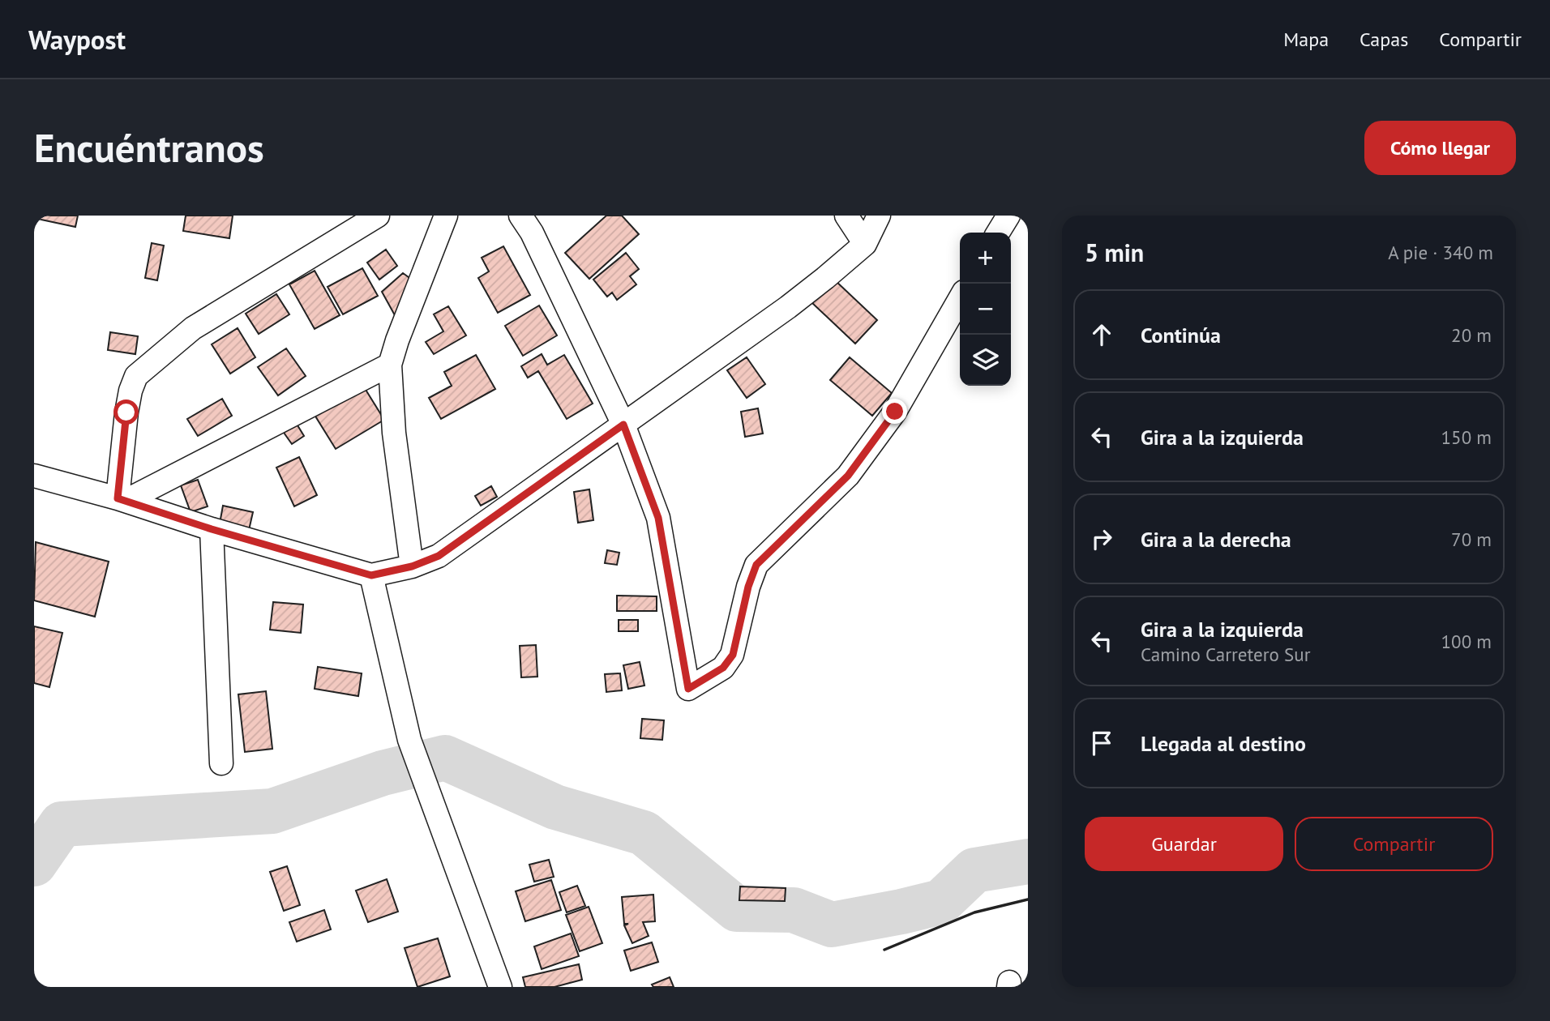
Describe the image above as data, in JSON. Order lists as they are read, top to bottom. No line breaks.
{"page":{"header":"Waypost","nav":["Mapa","Capas","Compartir"],"buttons":["Cómo llegar",["Guardar","Compartir"]],"title":"Encuéntranos","heading":["5 min","A pie · 340 m"],"map_buttons":["+","−"],"list":[["Continúa","20 m"],["Gira a la izquierda","150 m"],["Gira a la derecha","70 m"],["Gira a la izquierda","Camino Carretero Sur","100 m"],"Llegada al destino"]}}
